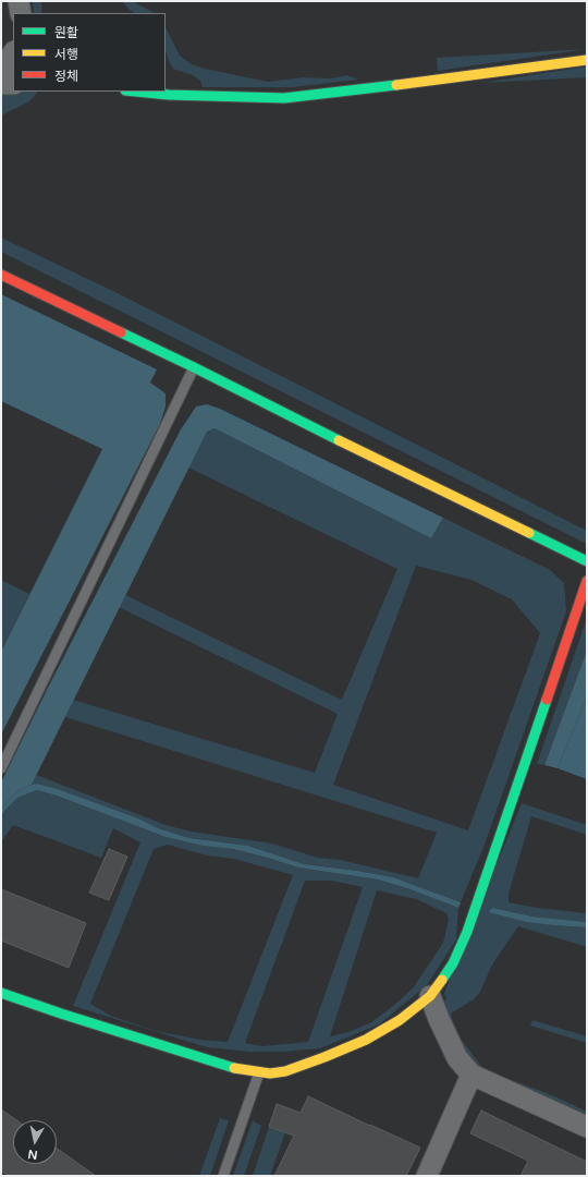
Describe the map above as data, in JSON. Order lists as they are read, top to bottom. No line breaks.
{"legend":["원활","서행","정체"],"north":"bottom"}
